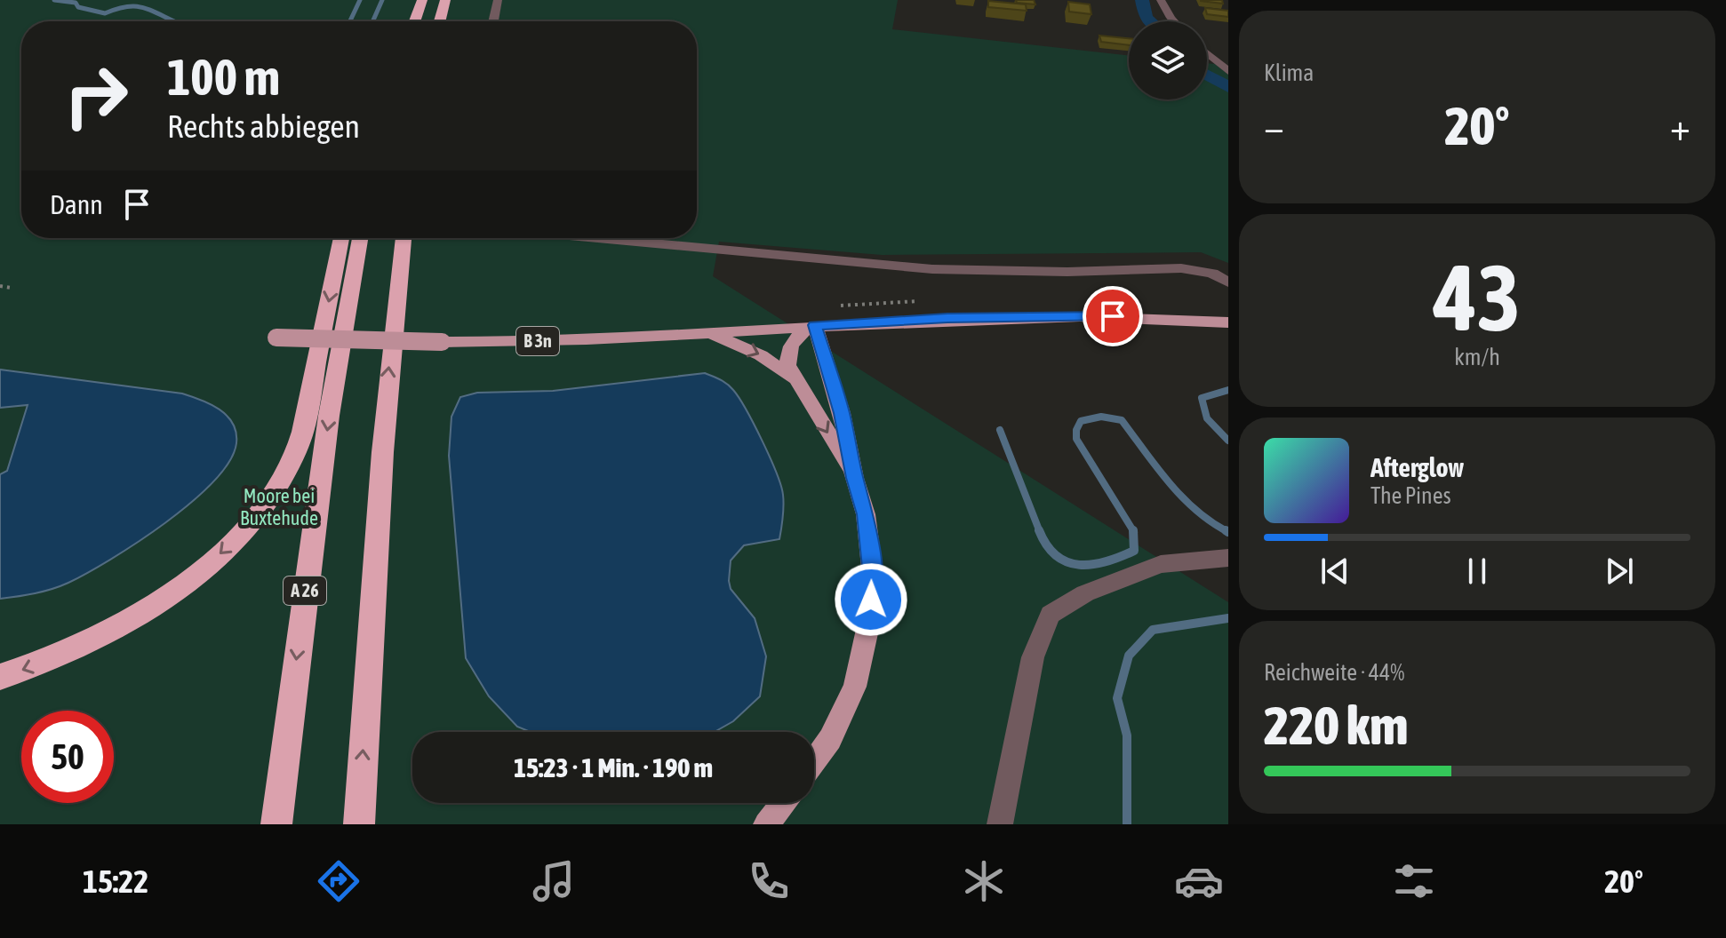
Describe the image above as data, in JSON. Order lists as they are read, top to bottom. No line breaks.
{"streets":{"highway":["A 26"],"main road":["B 3n"]},"parks":["Moore bei Buxtehude"],"page":{"tile":["Klima",["43","km/h"],["Reichweite · 44%","220 km"]],"turn":["100 m","Rechts abbiegen"],"heat":["−","20°","+"],"then":"Dann","song":["Afterglow","The Pines"],"limit":"50","trip":"15:23 · 1 Min. · 190 m","tabs":["15:22","20°"]}}
